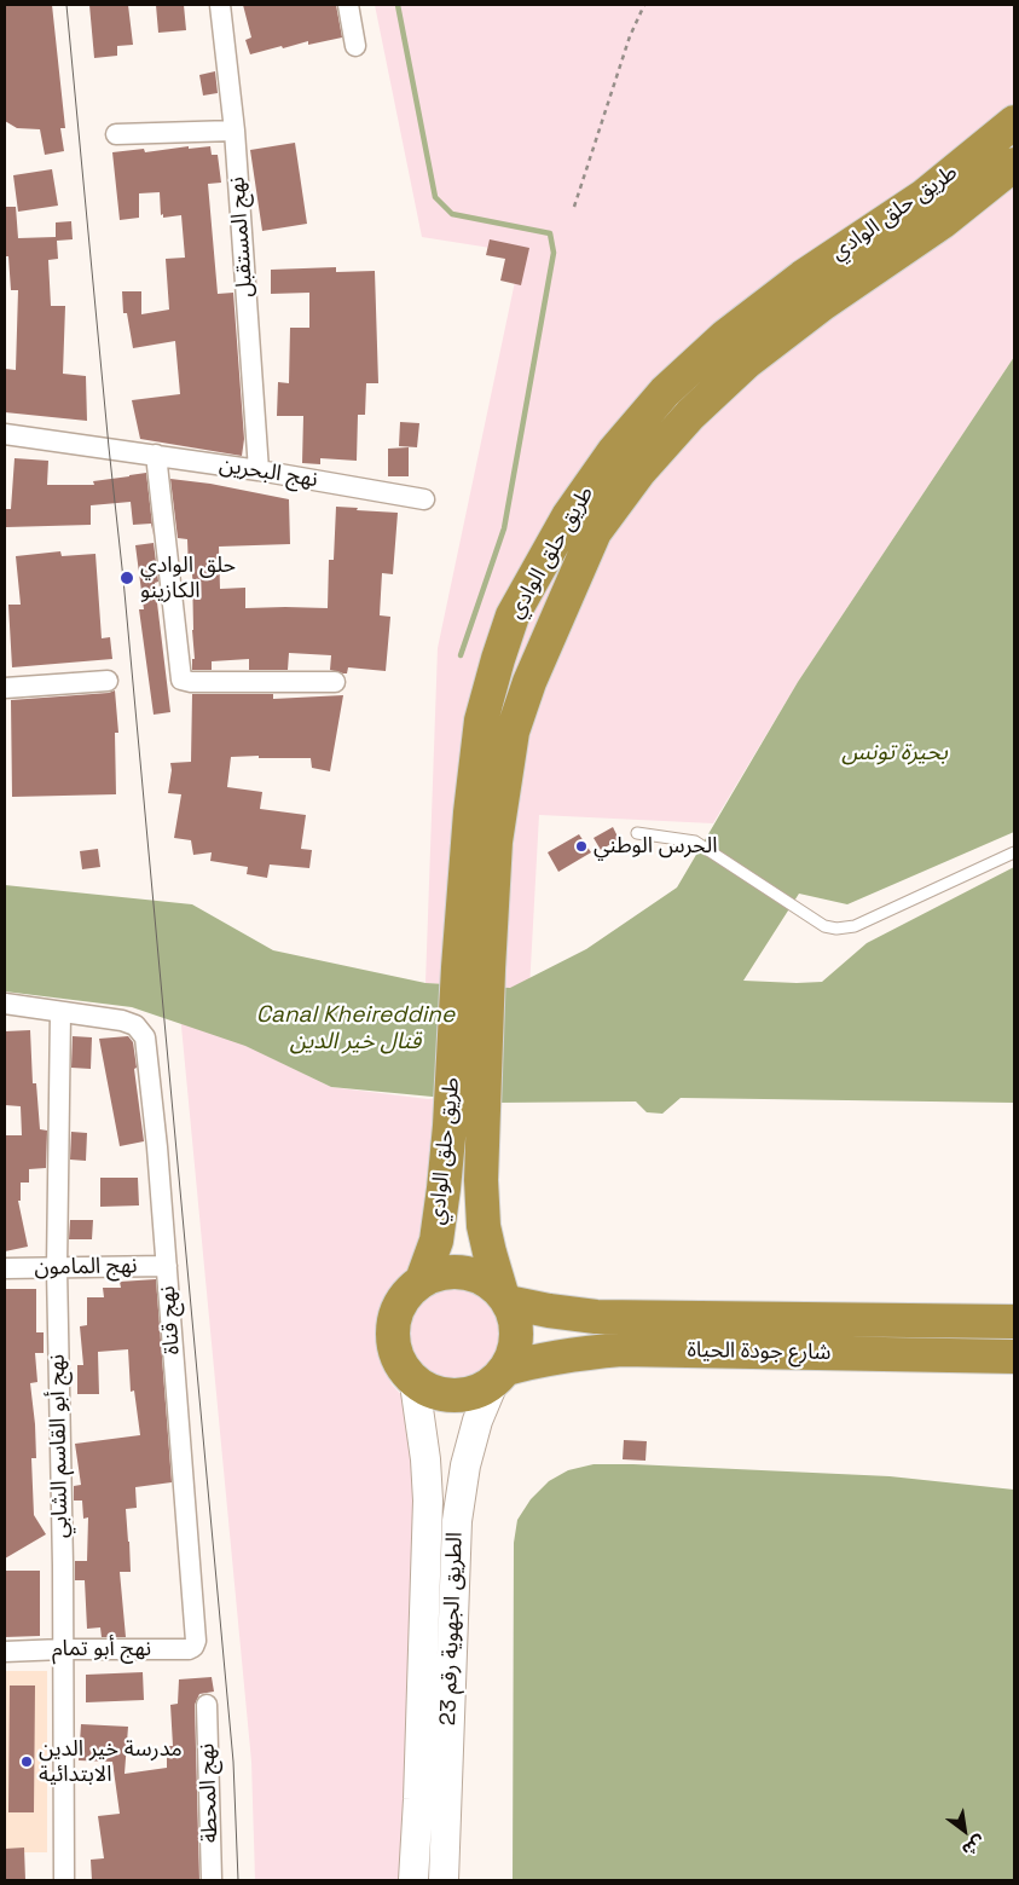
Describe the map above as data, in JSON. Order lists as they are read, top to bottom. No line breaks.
{"streets":{"highway":["طريق حلق الوادي","شارع جودة الحياة","الطريق الجهوية رقم 23"],"street":["نهج المستقبل","نهج البحرين","نهج المامون","نهج قناة","نهج أبو القاسم الشابي","نهج أبو تمام","نهج المحطة"]},"crossings":[["طريق حلق الوادي","شارع جودة الحياة"],["طريق حلق الوادي","الطريق الجهوية رقم 23"],["نهج المستقبل","نهج البحرين"],["نهج المامون","نهج قناة"],["نهج المامون","نهج أبو القاسم الشابي"],["نهج قناة","نهج أبو القاسم الشابي"],["نهج قناة","نهج أبو تمام"],["شارع جودة الحياة","الطريق الجهوية رقم 23"],["نهج أبو القاسم الشابي","نهج أبو تمام"]],"water":["بحيرة تونس","Canal Kheireddine قنال خير الدين"],"places":["حلق الوادي الكازينو","الحرس الوطني","مدرسة خير الدين الابتدائية"],"north":"bottom right"}
